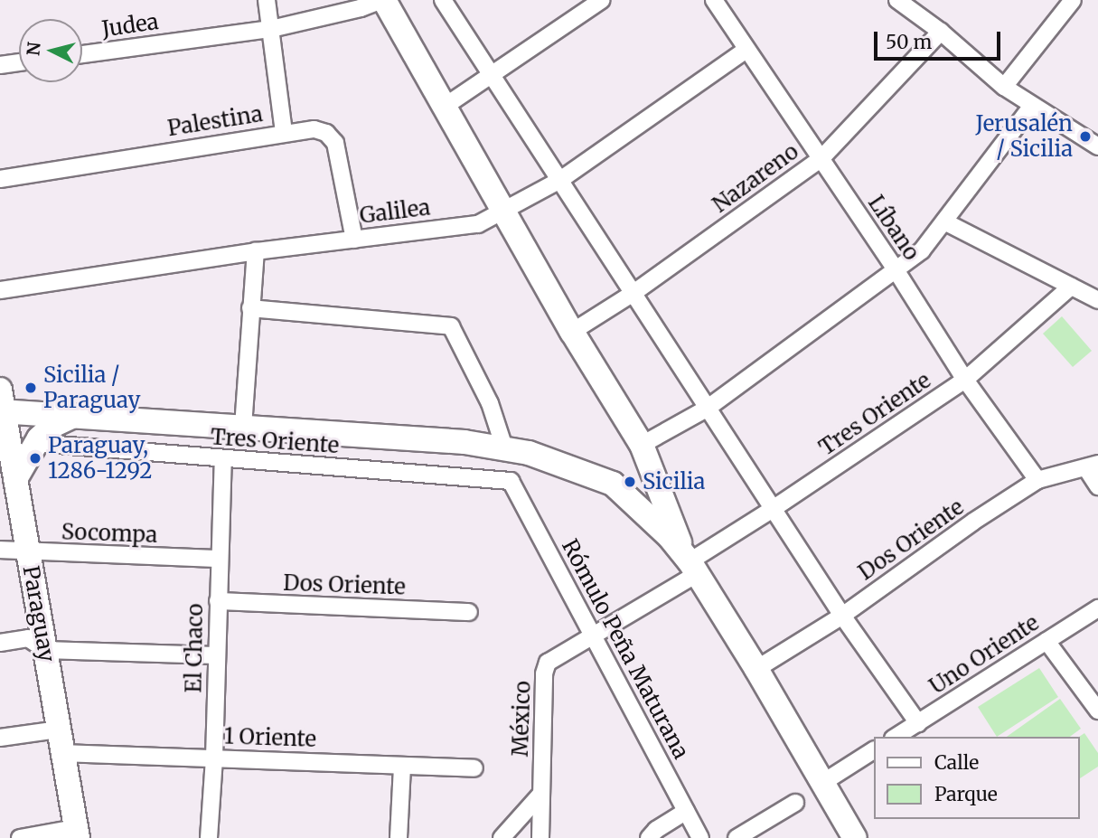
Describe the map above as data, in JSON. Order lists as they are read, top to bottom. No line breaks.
{"streets":{"main road":["Paraguay"],"street":["Judea","Palestina","Nazareno","Galilea","Líbano","Tres Oriente","Socompa","Dos Oriente","El Chaco","Rómulo Peña Maturana","Uno Oriente","México","1 Oriente"]},"crossings":[["Palestina","Galilea"],["Nazareno","Líbano"],["Galilea","Líbano"],["Líbano","Tres Oriente"],["Líbano","Dos Oriente"],["Tres Oriente","El Chaco"],["Tres Oriente","Rómulo Peña Maturana"],["Tres Oriente","México"],["Socompa","Paraguay"],["Socompa","El Chaco"],["Dos Oriente","El Chaco"],["Paraguay","1 Oriente"],["El Chaco","1 Oriente"],["Rómulo Peña Maturana","México"]],"places":["Jerusalén / Sicilia","Sicilia / Paraguay","Paraguay, 1286-1292","Sicilia"],"legend":["Calle","Parque"],"scale_bar":"50 m","north":"left"}
